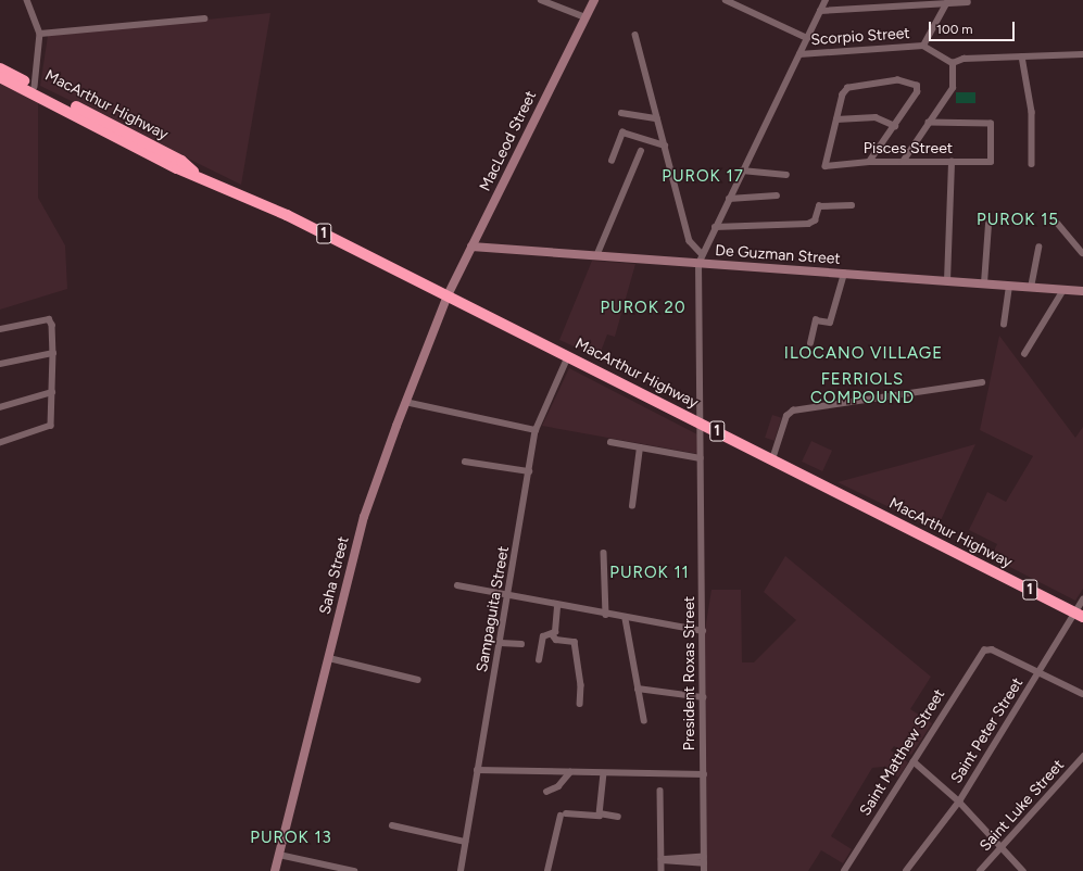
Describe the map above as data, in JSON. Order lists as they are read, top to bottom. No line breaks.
{"streets":{"highway":["MacArthur Highway","1"],"street":["Scorpio Street","MacLeod Street","Pisces Street","De Guzman Street","Saha Street","Sampaguita Street","President Roxas Street","Saint Peter Street","Saint Matthew Street","Saint Luke Street"]},"crossings":[["Scorpio Street","President Roxas Street"],["MacArthur Highway","MacLeod Street"],["MacArthur Highway","Saha Street"],["MacArthur Highway","Sampaguita Street"],["MacArthur Highway","President Roxas Street"],["MacArthur Highway","Saint Peter Street"],["MacLeod Street","De Guzman Street"],["MacLeod Street","Saha Street"],["De Guzman Street","President Roxas Street"],["Saint Peter Street","Saint Matthew Street"]],"districts":["PUROK 17","PUROK 15","PUROK 20","ILOCANO VILLAGE","FERRIOLS COMPOUND","PUROK 11","PUROK 13"],"scale_bar":"100 m"}
